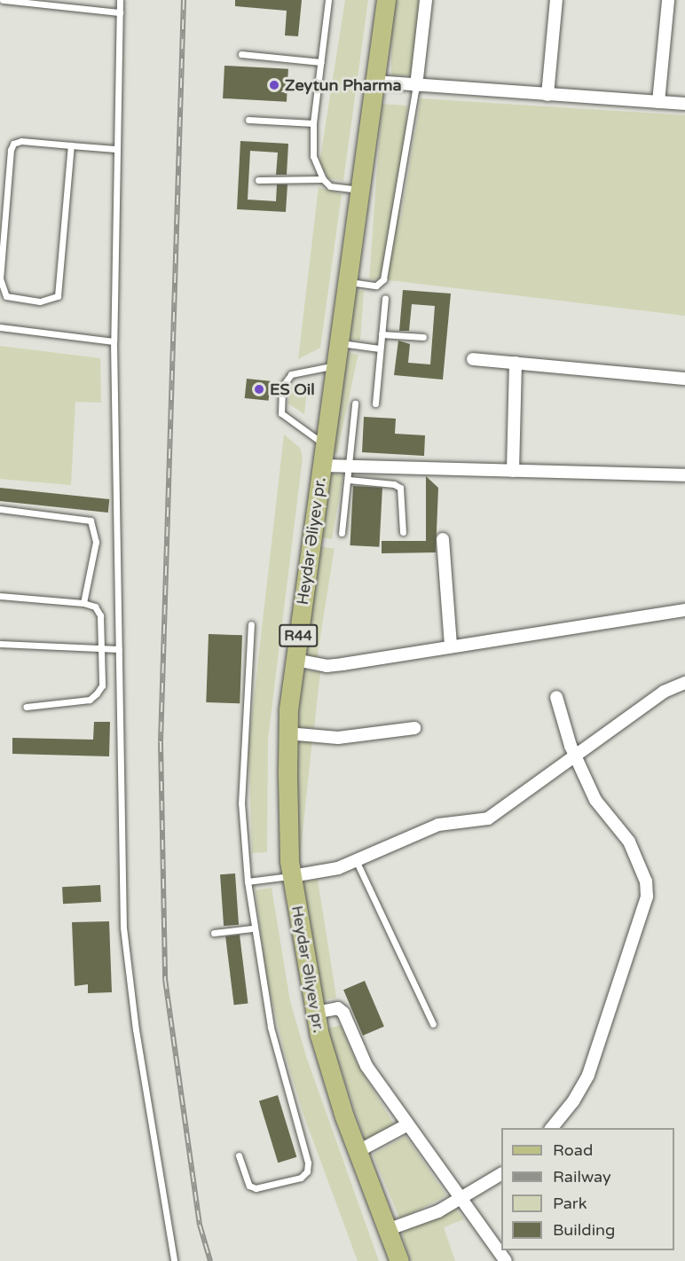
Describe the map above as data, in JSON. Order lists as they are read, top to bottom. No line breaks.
{"streets":{"main road":["Heydər Əliyev pr.","R44"]},"places":["Zeytun Pharma","ES Oil"],"legend":["Road","Railway","Park","Building"]}
